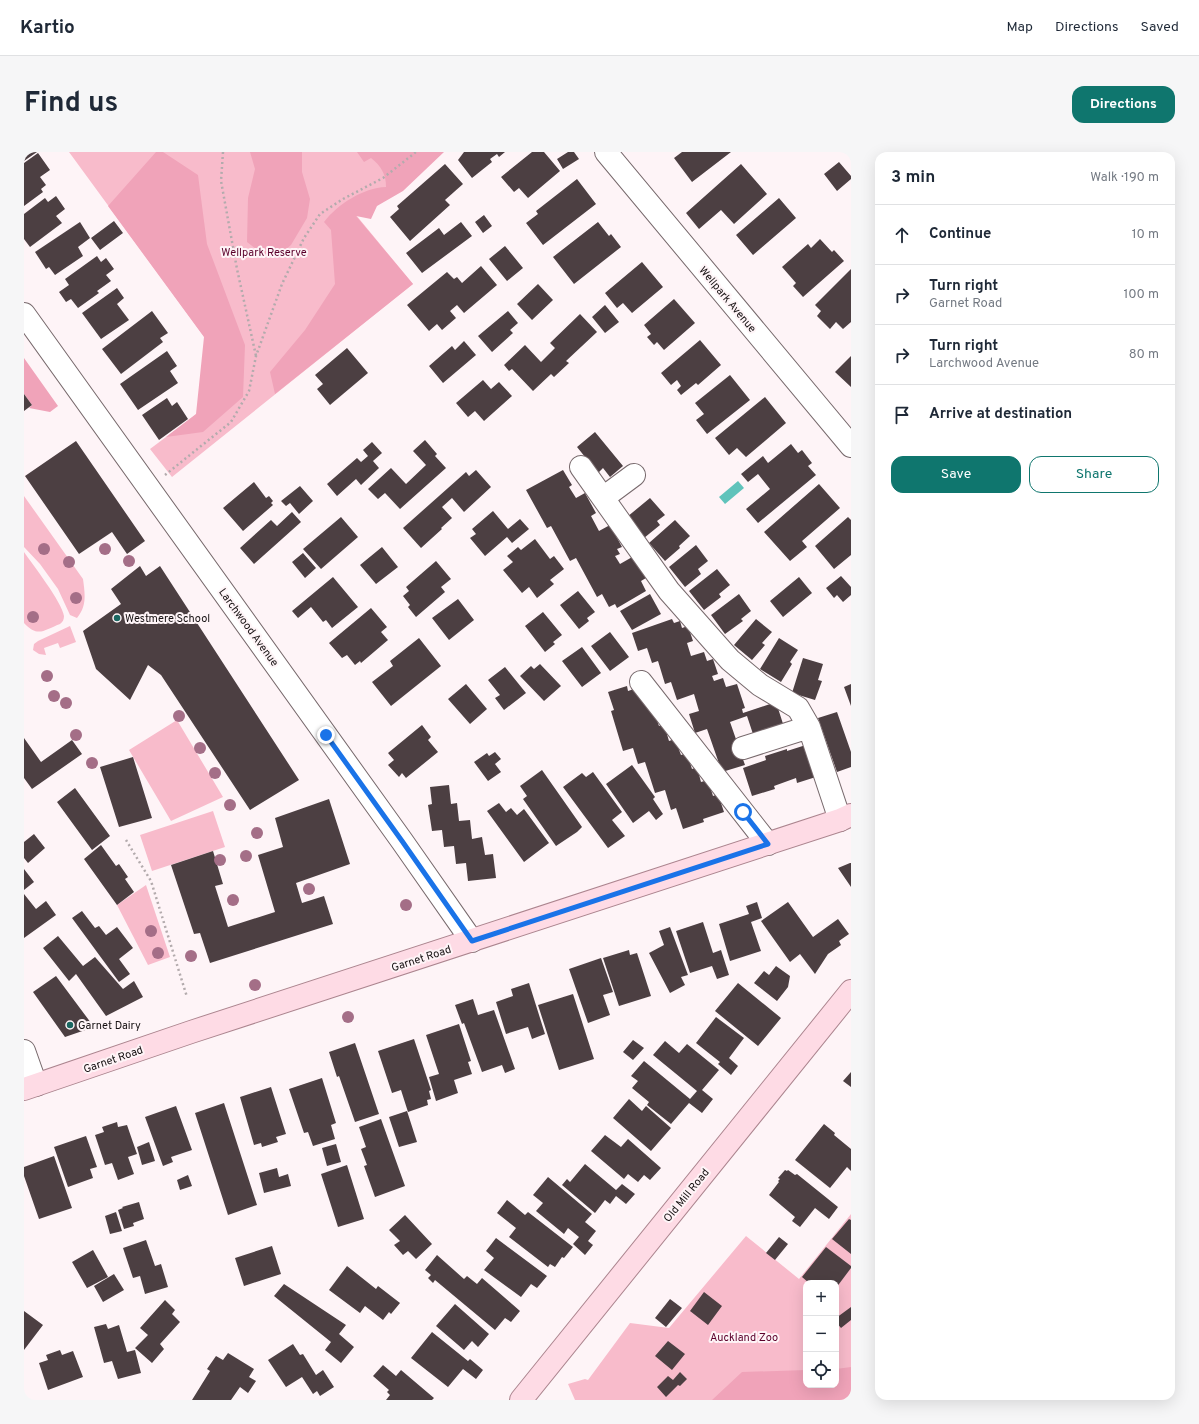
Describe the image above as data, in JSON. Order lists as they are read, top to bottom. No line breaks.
{"streets":{"main road":["Garnet Road","Old Mill Road"],"street":["Wellpark Avenue","Larchwood Avenue"]},"crossings":[["Larchwood Avenue","Garnet Road"]],"parks":["Wellpark Reserve","Auckland Zoo"],"places":["Westmere School","Garnet Dairy"],"page":{"header":"Kartio","nav":["Map","Directions","Saved"],"title":"Find us","buttons":["Directions",["Save","Share"]],"heading":["3 min","Walk · 190 m"],"list":[["Continue","10 m"],["Turn right","Garnet Road","100 m"],["Turn right","Larchwood Avenue","80 m"],"Arrive at destination"],"map_buttons":["+","−"]}}
